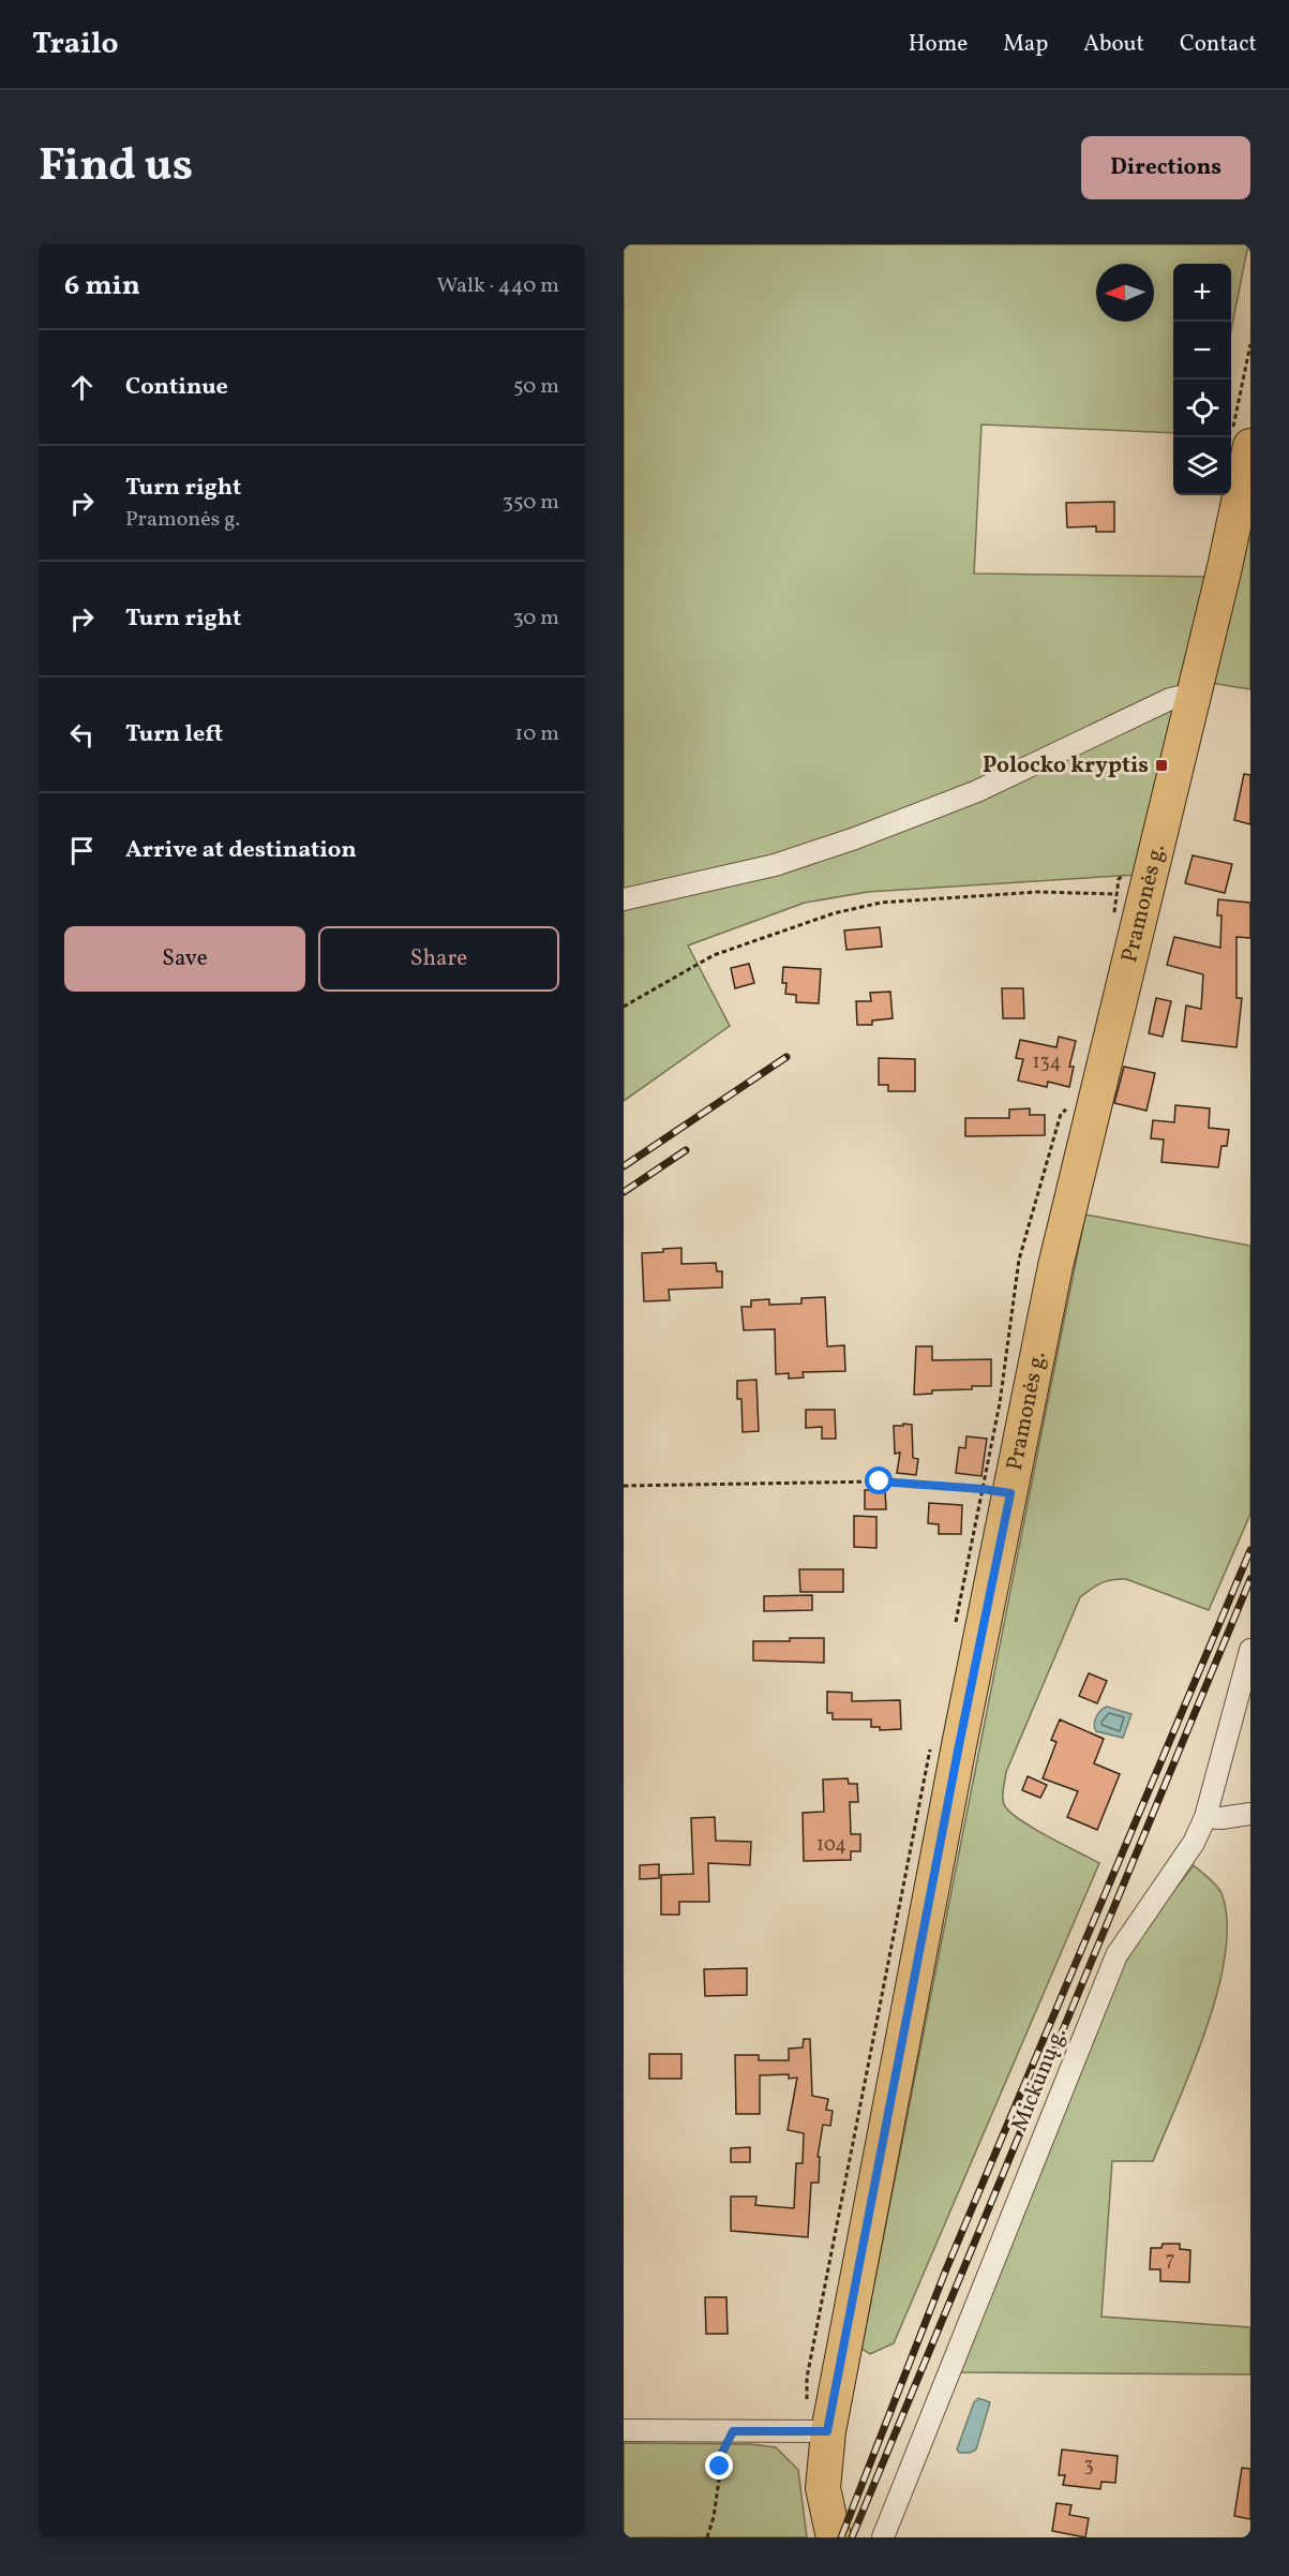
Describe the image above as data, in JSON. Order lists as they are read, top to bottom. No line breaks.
{"streets":{"main road":["Pramonės g."],"street":["Mickūnų g."]},"places":{"transit":["Polocko kryptis"]},"house_numbers":["134","104","7","3"],"north":"left","page":{"header":"Trailo","nav":["Home","Map","About","Contact"],"title":"Find us","buttons":["Directions",["Save","Share"]],"heading":["6 min","Walk · 440 m"],"map_buttons":["+","−"],"list":[["Continue","50 m"],["Turn right","Pramonės g.","350 m"],["Turn right","30 m"],["Turn left","10 m"],"Arrive at destination"]}}
